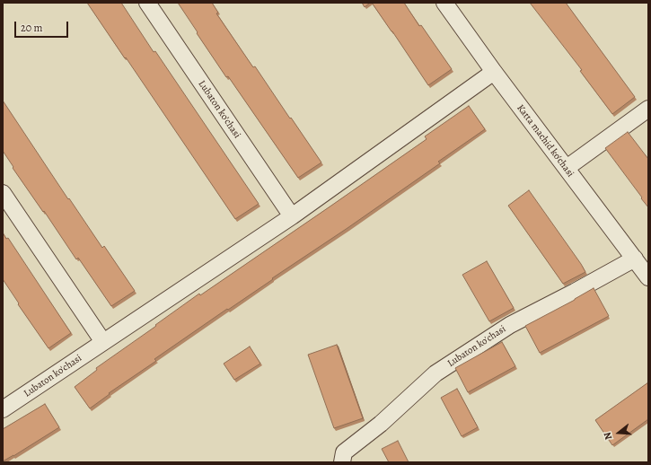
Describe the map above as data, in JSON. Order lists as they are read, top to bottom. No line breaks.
{"streets":{"street":["Lubaton ko'chasi","Katta machid ko'chasi"]},"crossings":[["Lubaton ko'chasi","Katta machid ko'chasi"]],"scale_bar":"20 m","north":"left"}
